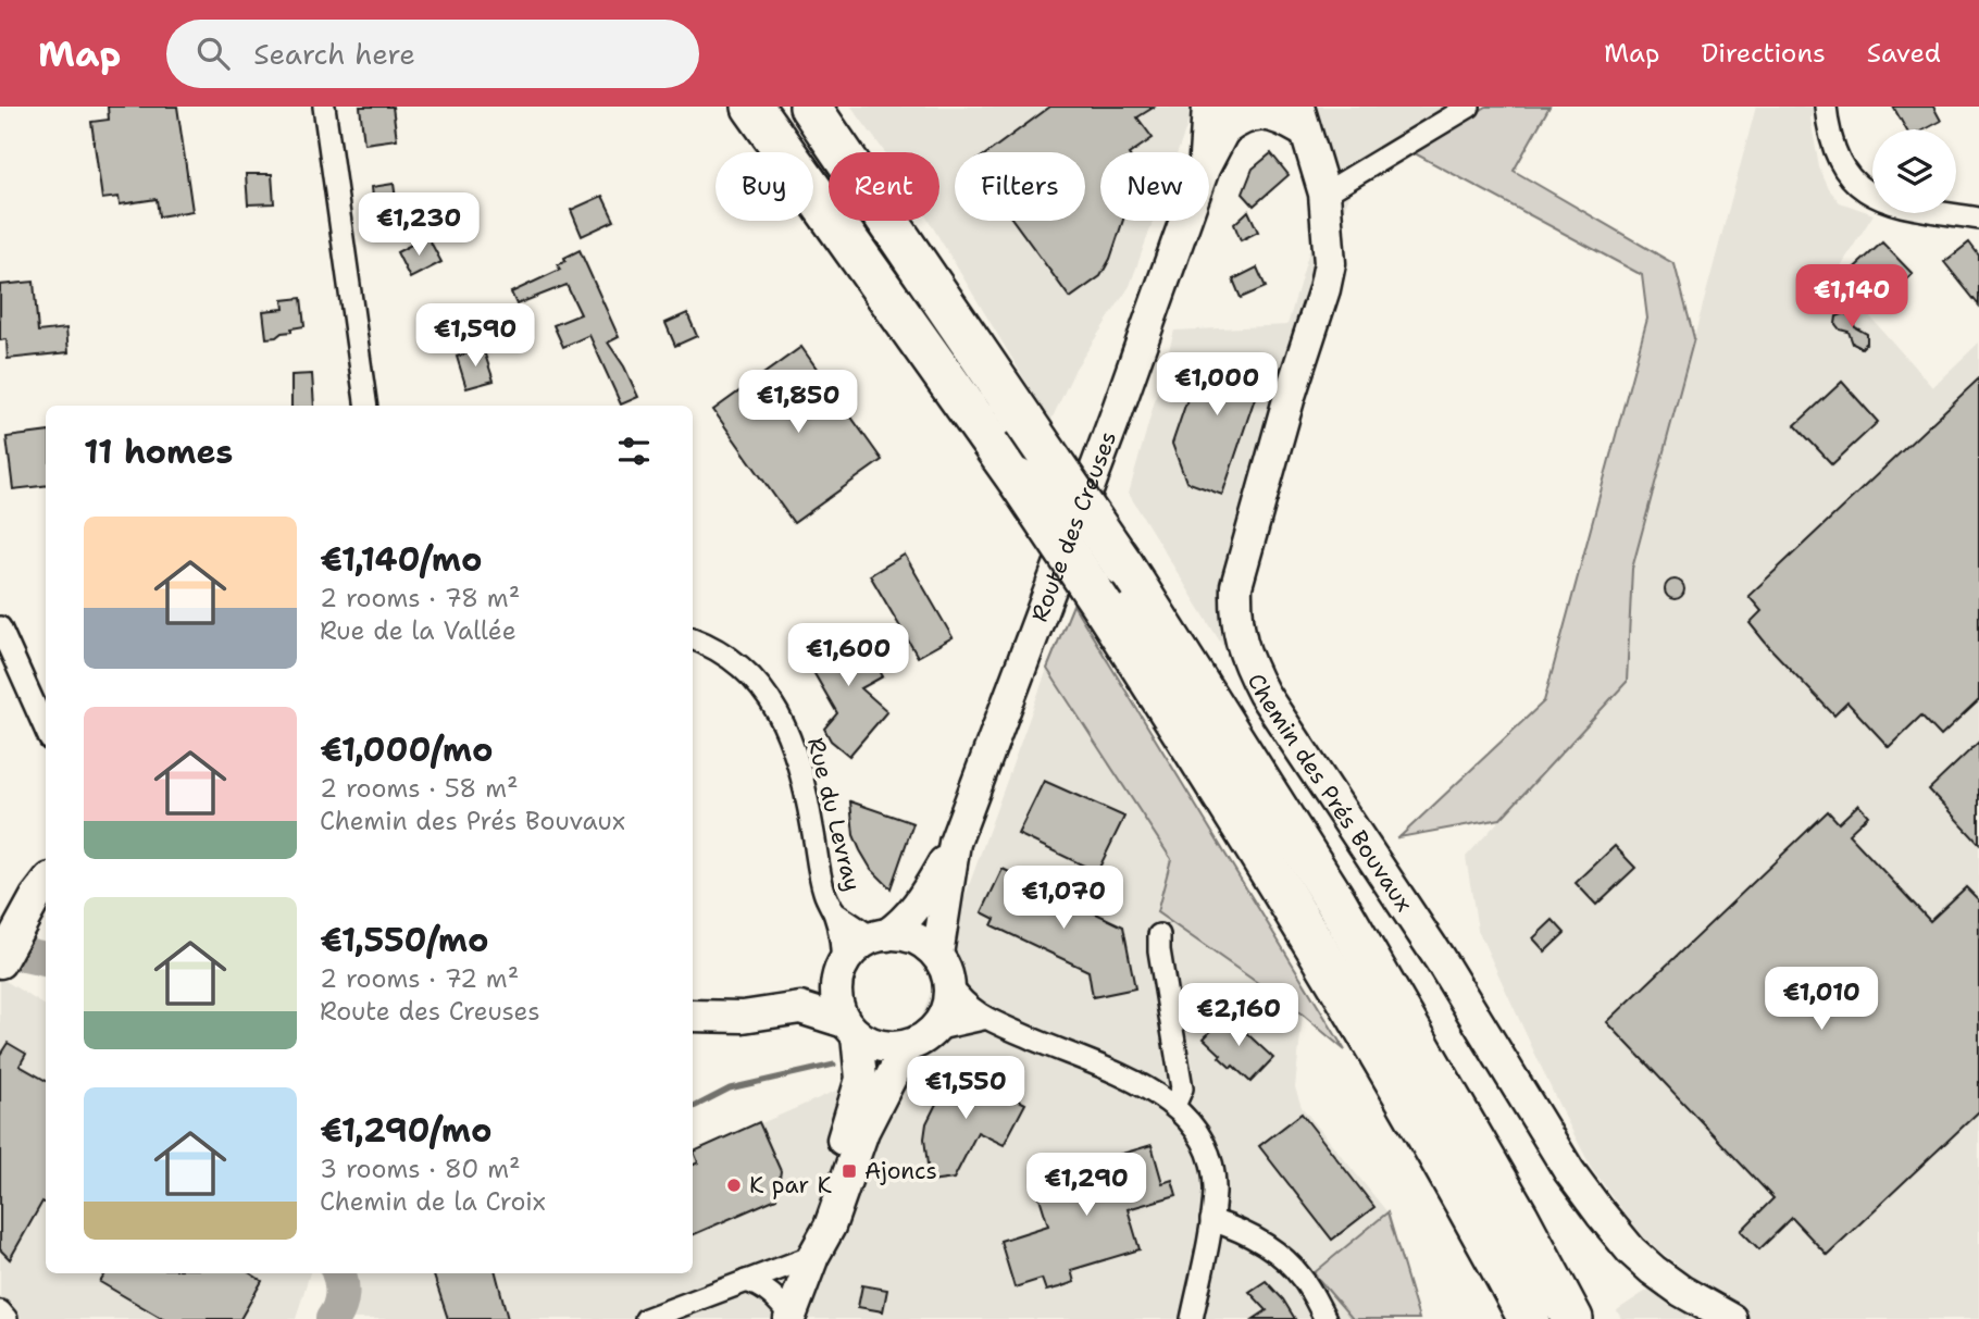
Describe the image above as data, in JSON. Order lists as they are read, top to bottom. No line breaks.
{"streets":{"main road":["Route des Creuses","Chemin des Prés Bouvaux"],"street":["Rue du Levray"]},"crossings":[["Route des Creuses","Chemin des Prés Bouvaux"],["Route des Creuses","Rue du Levray"]],"places":{"transit":["Ajoncs"],"other":["K par K"]},"page":{"header":"Map","search":"Search here","nav":["Map","Directions","Saved"],"chip":["Buy","Rent","Filters","New"],"price":["€1,230","€1,140","€1,590","€1,000","€1,850","€1,600","€1,070","€1,010","€2,160","€1,550","€1,290"],"heading":"11 homes","list":[{"name":"€1,140/mo","note":"2 rooms · 78 m² · Rue de la Vallée"},{"name":"€1,000/mo","note":"2 rooms · 58 m² · Chemin des Prés Bouvaux"},{"name":"€1,550/mo","note":"2 rooms · 72 m² · Route des Creuses"},{"name":"€1,290/mo","note":"3 rooms · 80 m² · Chemin de la Croix"}]}}
